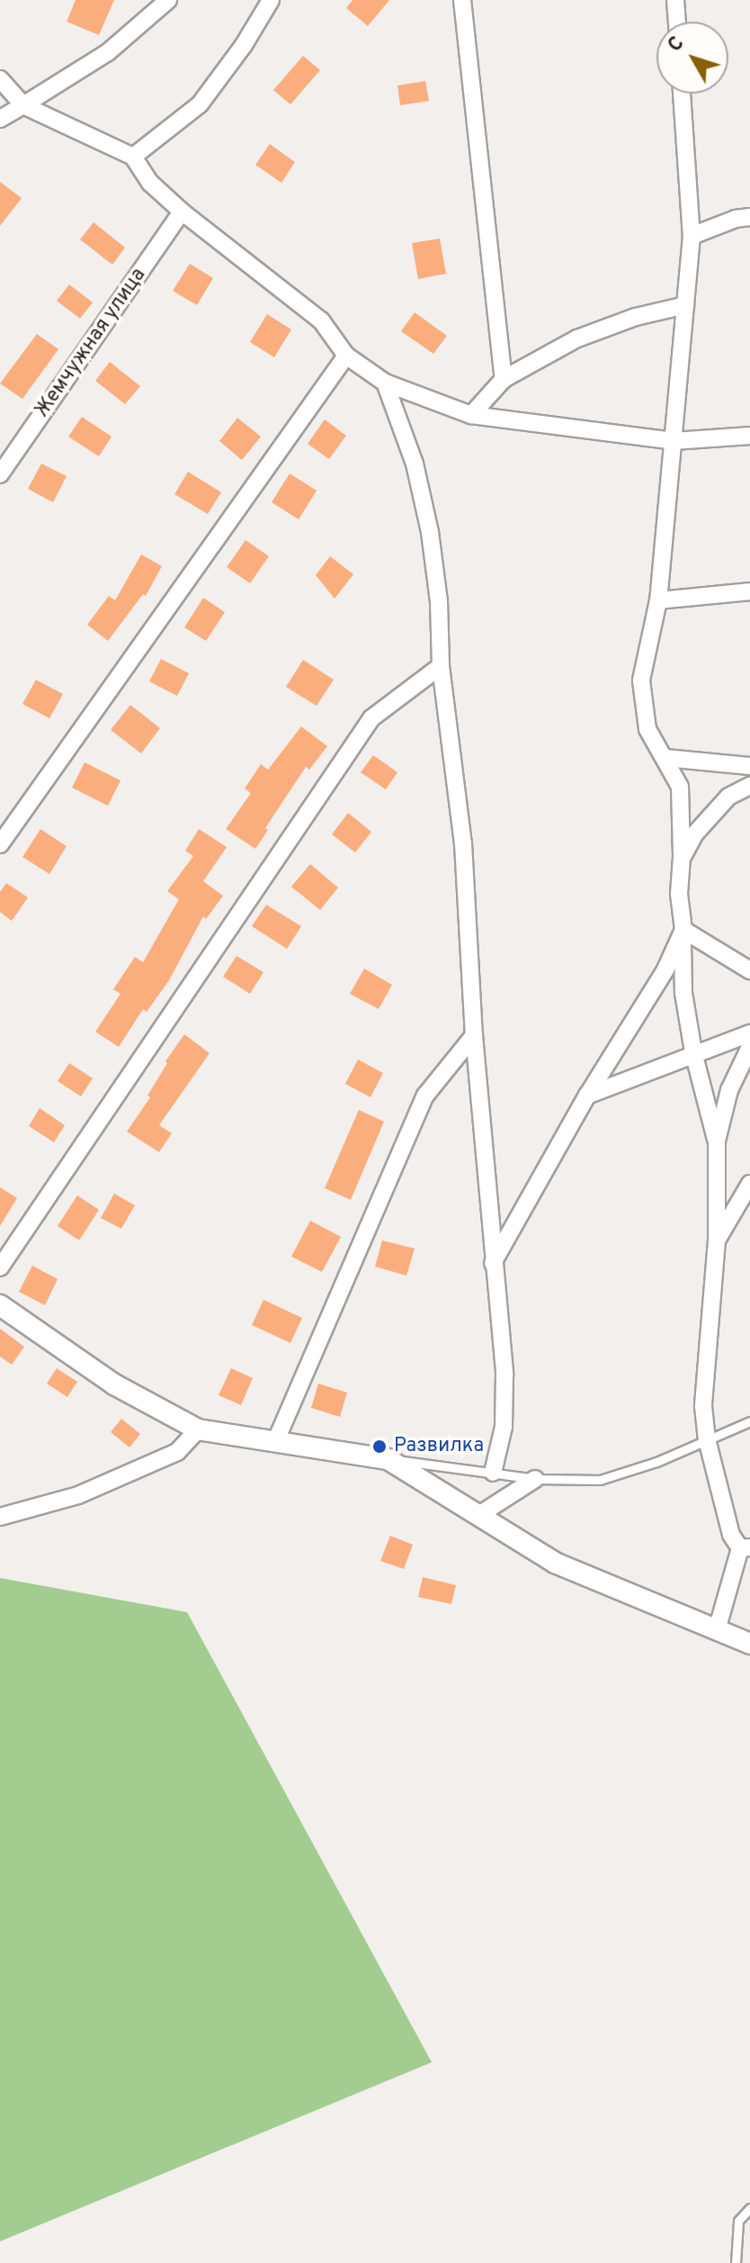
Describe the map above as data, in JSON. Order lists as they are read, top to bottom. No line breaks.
{"streets":{"street":["Жемчужная улица"]},"places":["Развилка"],"north":"top left"}
